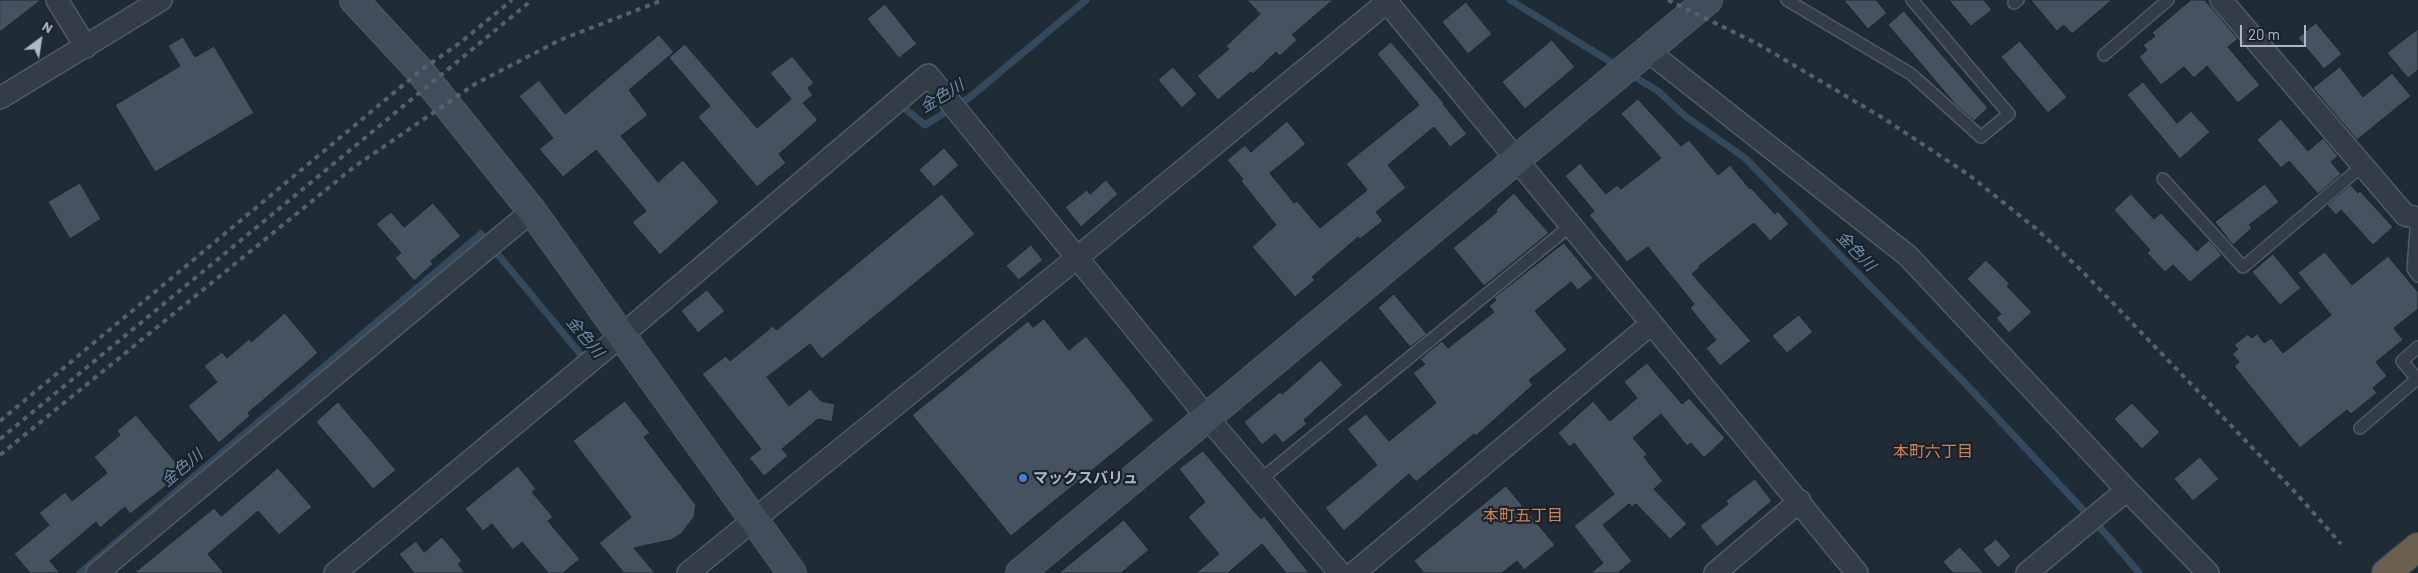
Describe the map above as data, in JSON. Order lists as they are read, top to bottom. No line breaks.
{"districts":["本町六丁目","本町五丁目"],"water":["金色川"],"places":["マックスバリュ"],"scale_bar":"20 m","north":"top right"}
